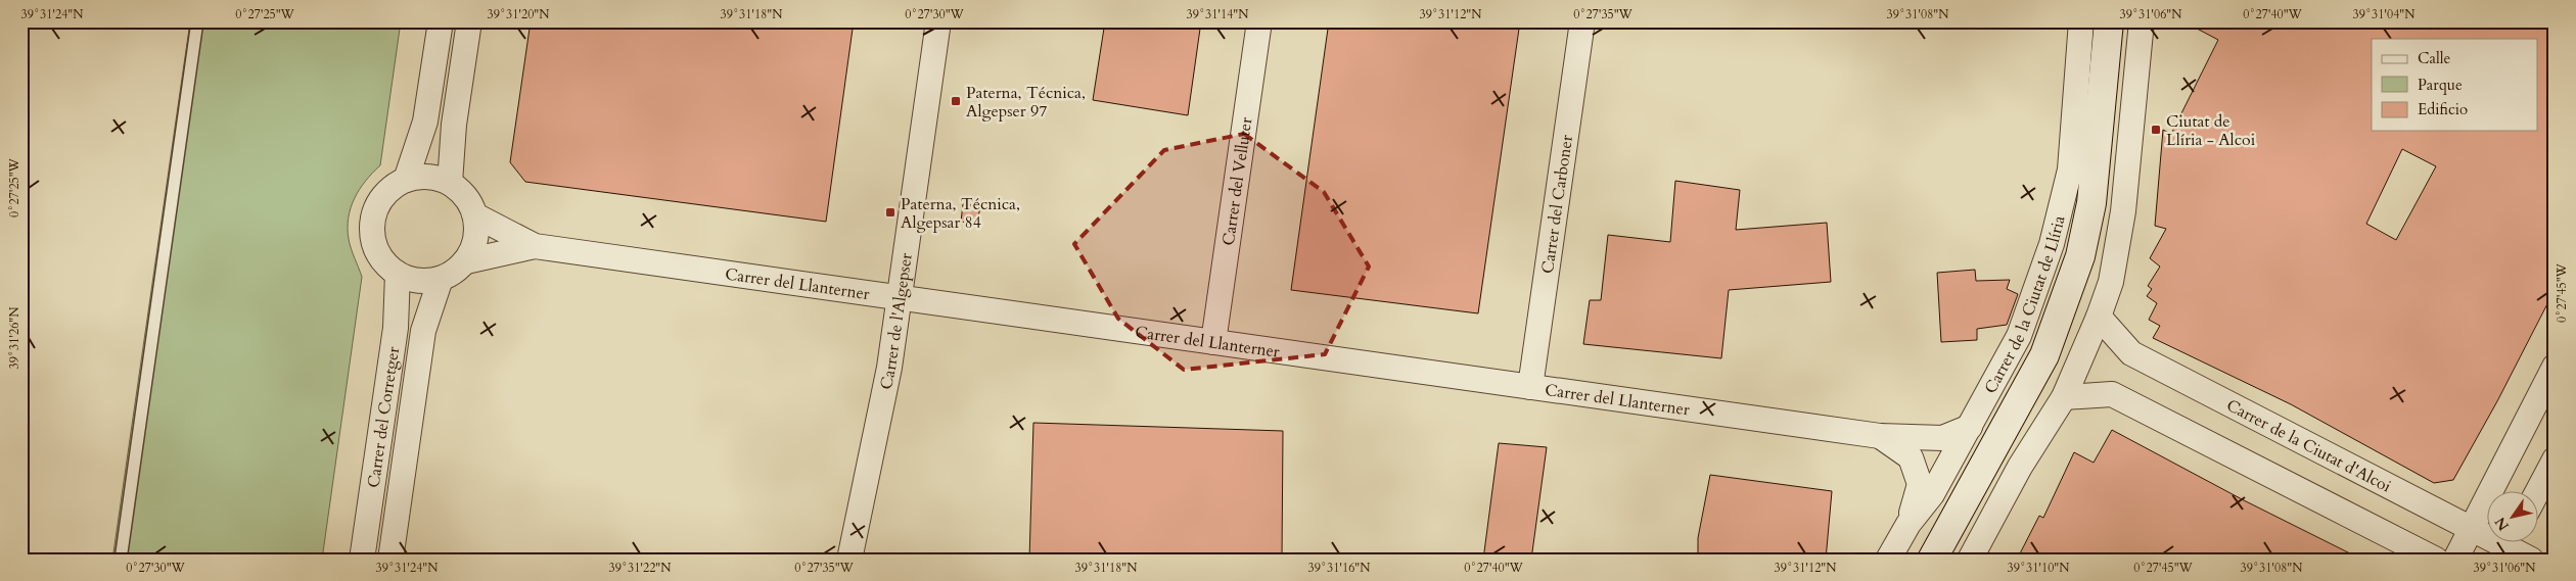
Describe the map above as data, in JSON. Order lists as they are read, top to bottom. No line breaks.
{"streets":{"street":["Carrer del Velluter","Carrer del Carboner","Carrer del Llanterner","Carrer de la Ciutat de Llíria","Carrer de l'Algepser","Carrer del Corretger","Carrer de la Ciutat d'Alcoi"]},"crossings":[["Carrer del Velluter","Carrer del Llanterner"],["Carrer del Carboner","Carrer del Llanterner"],["Carrer del Llanterner","Carrer de la Ciutat de Llíria"],["Carrer del Llanterner","Carrer de l'Algepser"],["Carrer del Llanterner","Carrer del Corretger"]],"places":{"transit":["Paterna, Técnica, Algepser 97","Ciutat de Llíria - Alcoi","Paterna, Técnica, Algepsar 84"]},"legend":["Calle","Parque","Edificio"],"north":"bottom left","coordinates":["39°31'24\"N","0°27'25\"W","39°31'20\"N","39°31'18\"N","0°27'30\"W","39°31'14\"N","39°31'12\"N","0°27'35\"W","39°31'08\"N","39°31'06\"N","0°27'40\"W","39°31'04\"N","0°27'45\"W","39°31'26\"N","39°31'22\"N","39°31'16\"N","39°31'10\"N"]}
